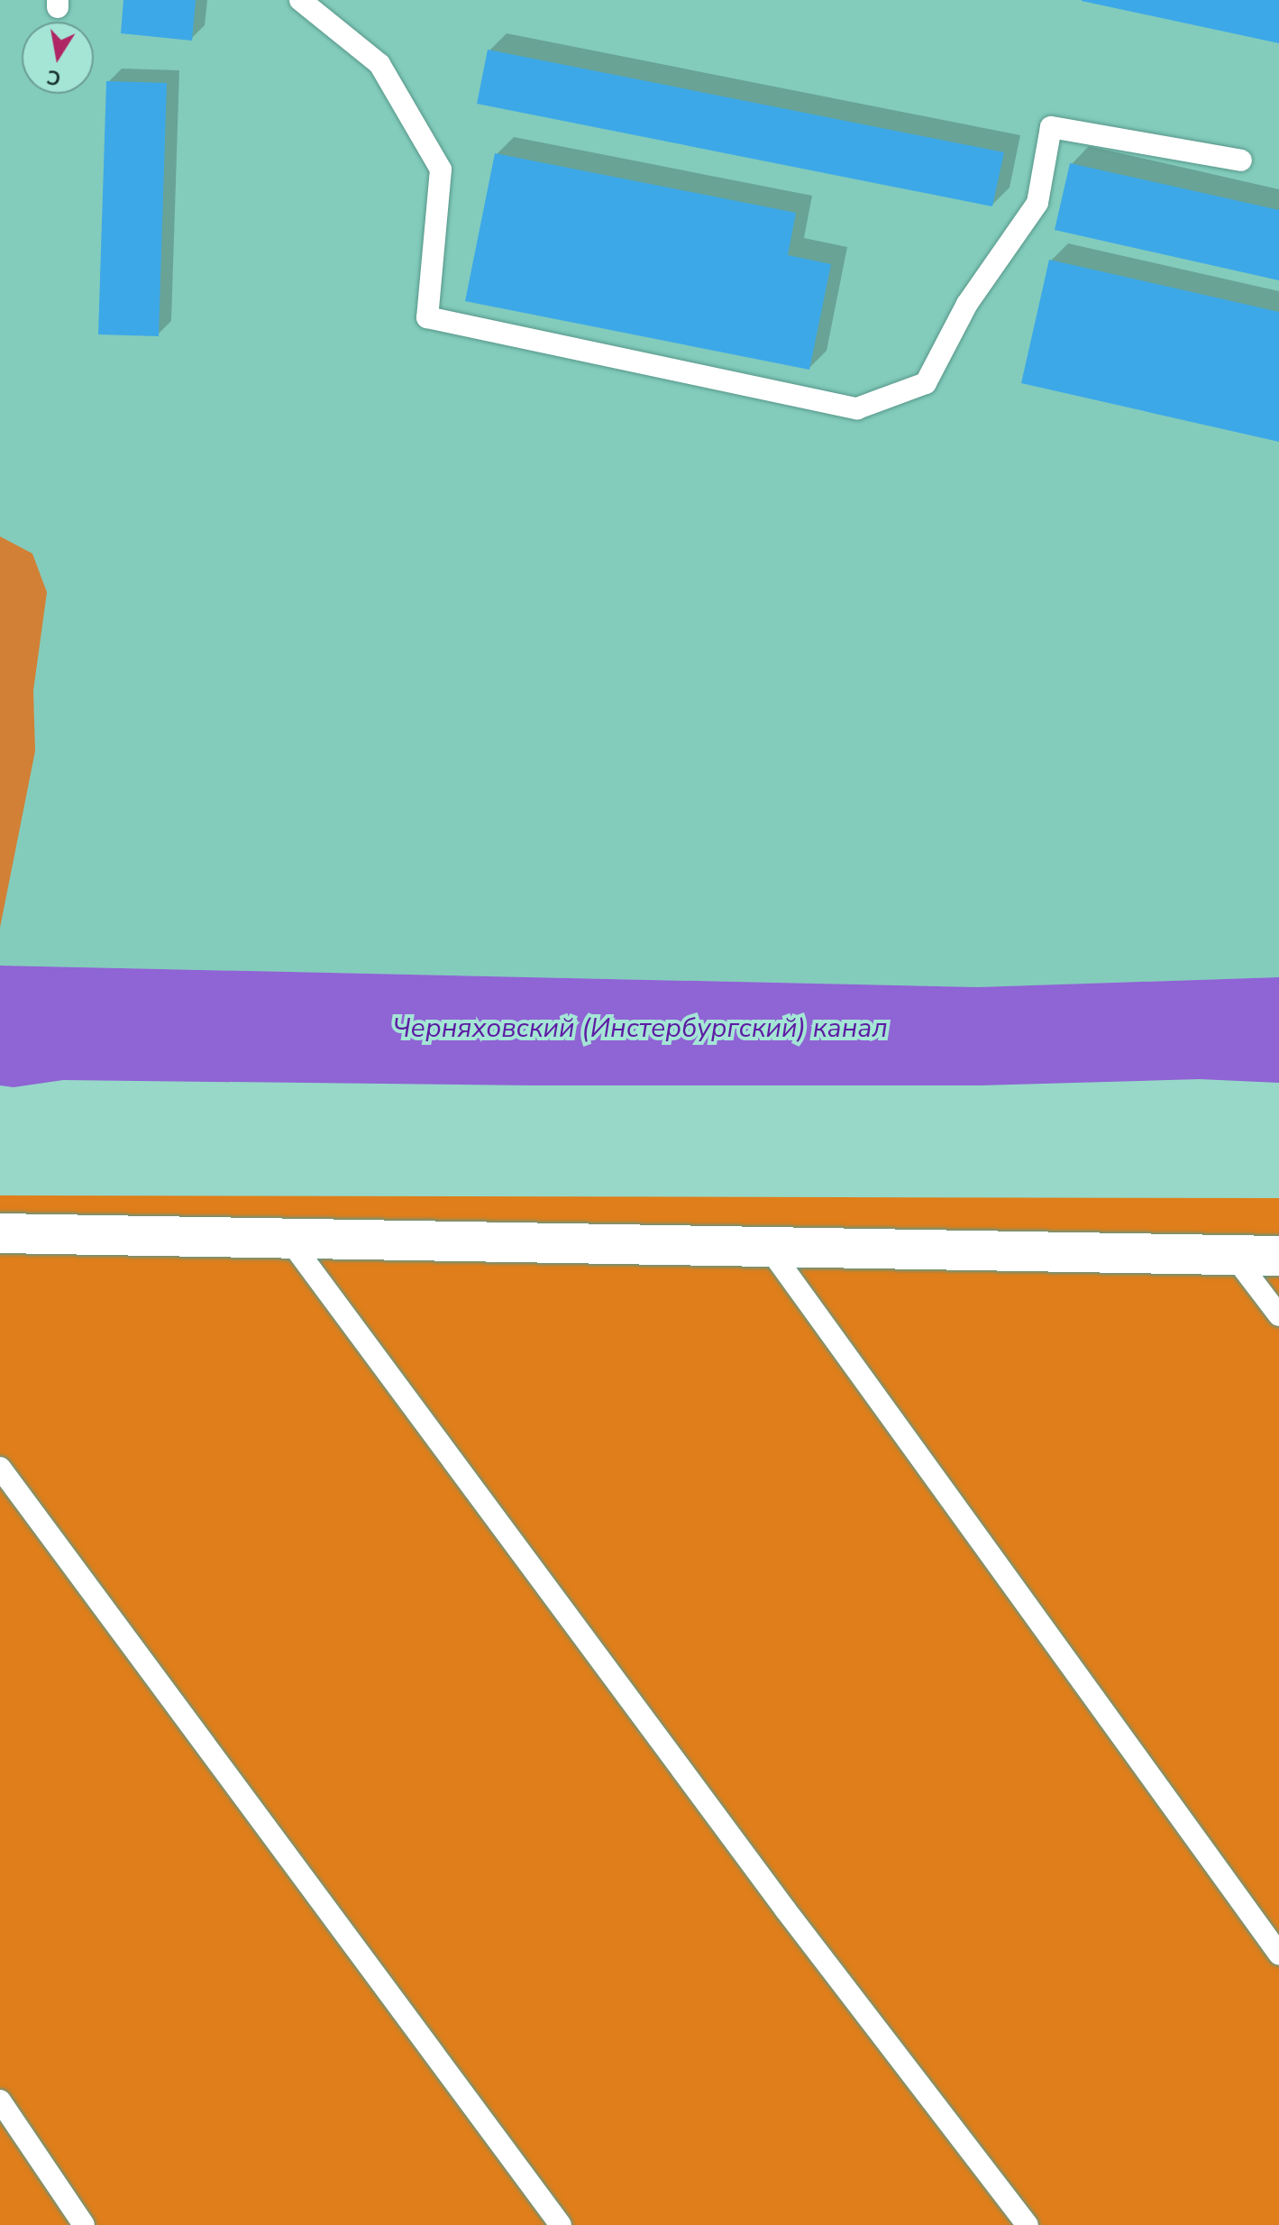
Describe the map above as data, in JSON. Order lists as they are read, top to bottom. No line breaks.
{"water":["Черняховский (Инстербургский) канал"],"north":"bottom"}
